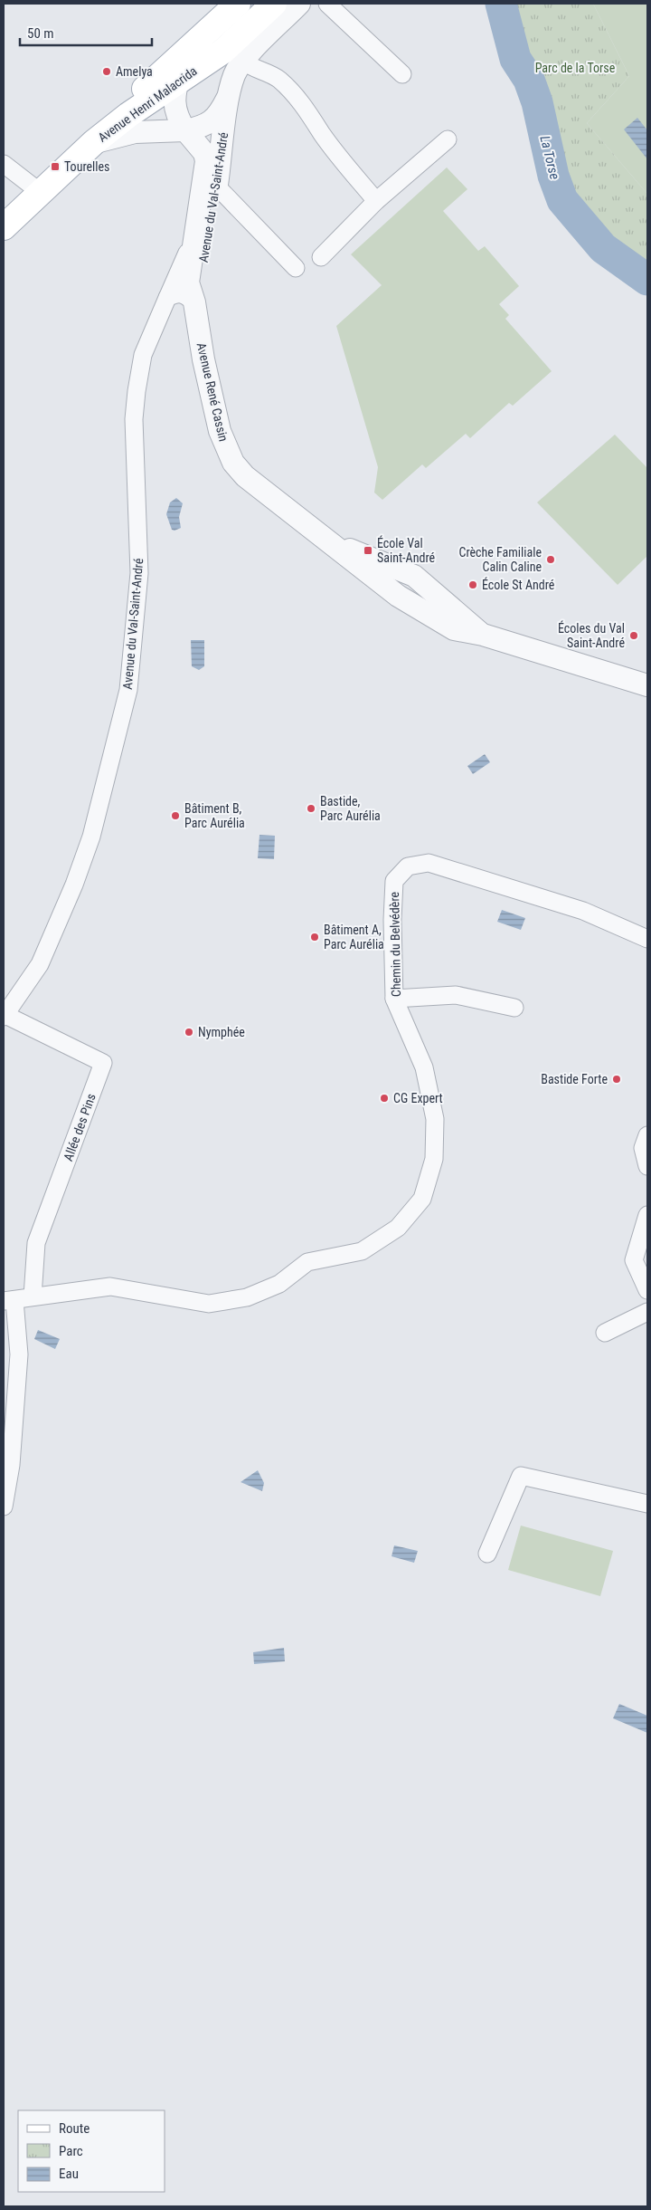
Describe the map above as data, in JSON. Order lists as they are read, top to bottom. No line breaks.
{"streets":{"main road":["Avenue Henri Malacrida"],"street":["Avenue du Val-Saint-André","Avenue René Cassin","Chemin du Belvédère","Allée des Pins"]},"crossings":[["Avenue Henri Malacrida","Avenue du Val-Saint-André"],["Avenue du Val-Saint-André","Avenue René Cassin"],["Avenue du Val-Saint-André","Allée des Pins"],["Chemin du Belvédère","Allée des Pins"]],"water":["La Torse"],"parks":["Parc de la Torse"],"places":{"other":["Amelya","Crèche Familiale Calin Caline","École St André","Écoles du Val Saint-André","Bastide, Parc Aurélia","Bâtiment B, Parc Aurélia","Bâtiment A, Parc Aurélia","Nymphée","Bastide Forte","CG Expert"],"transit":["Tourelles","École Val Saint-André"]},"legend":["Route","Parc","Eau"],"scale_bar":"50 m"}
